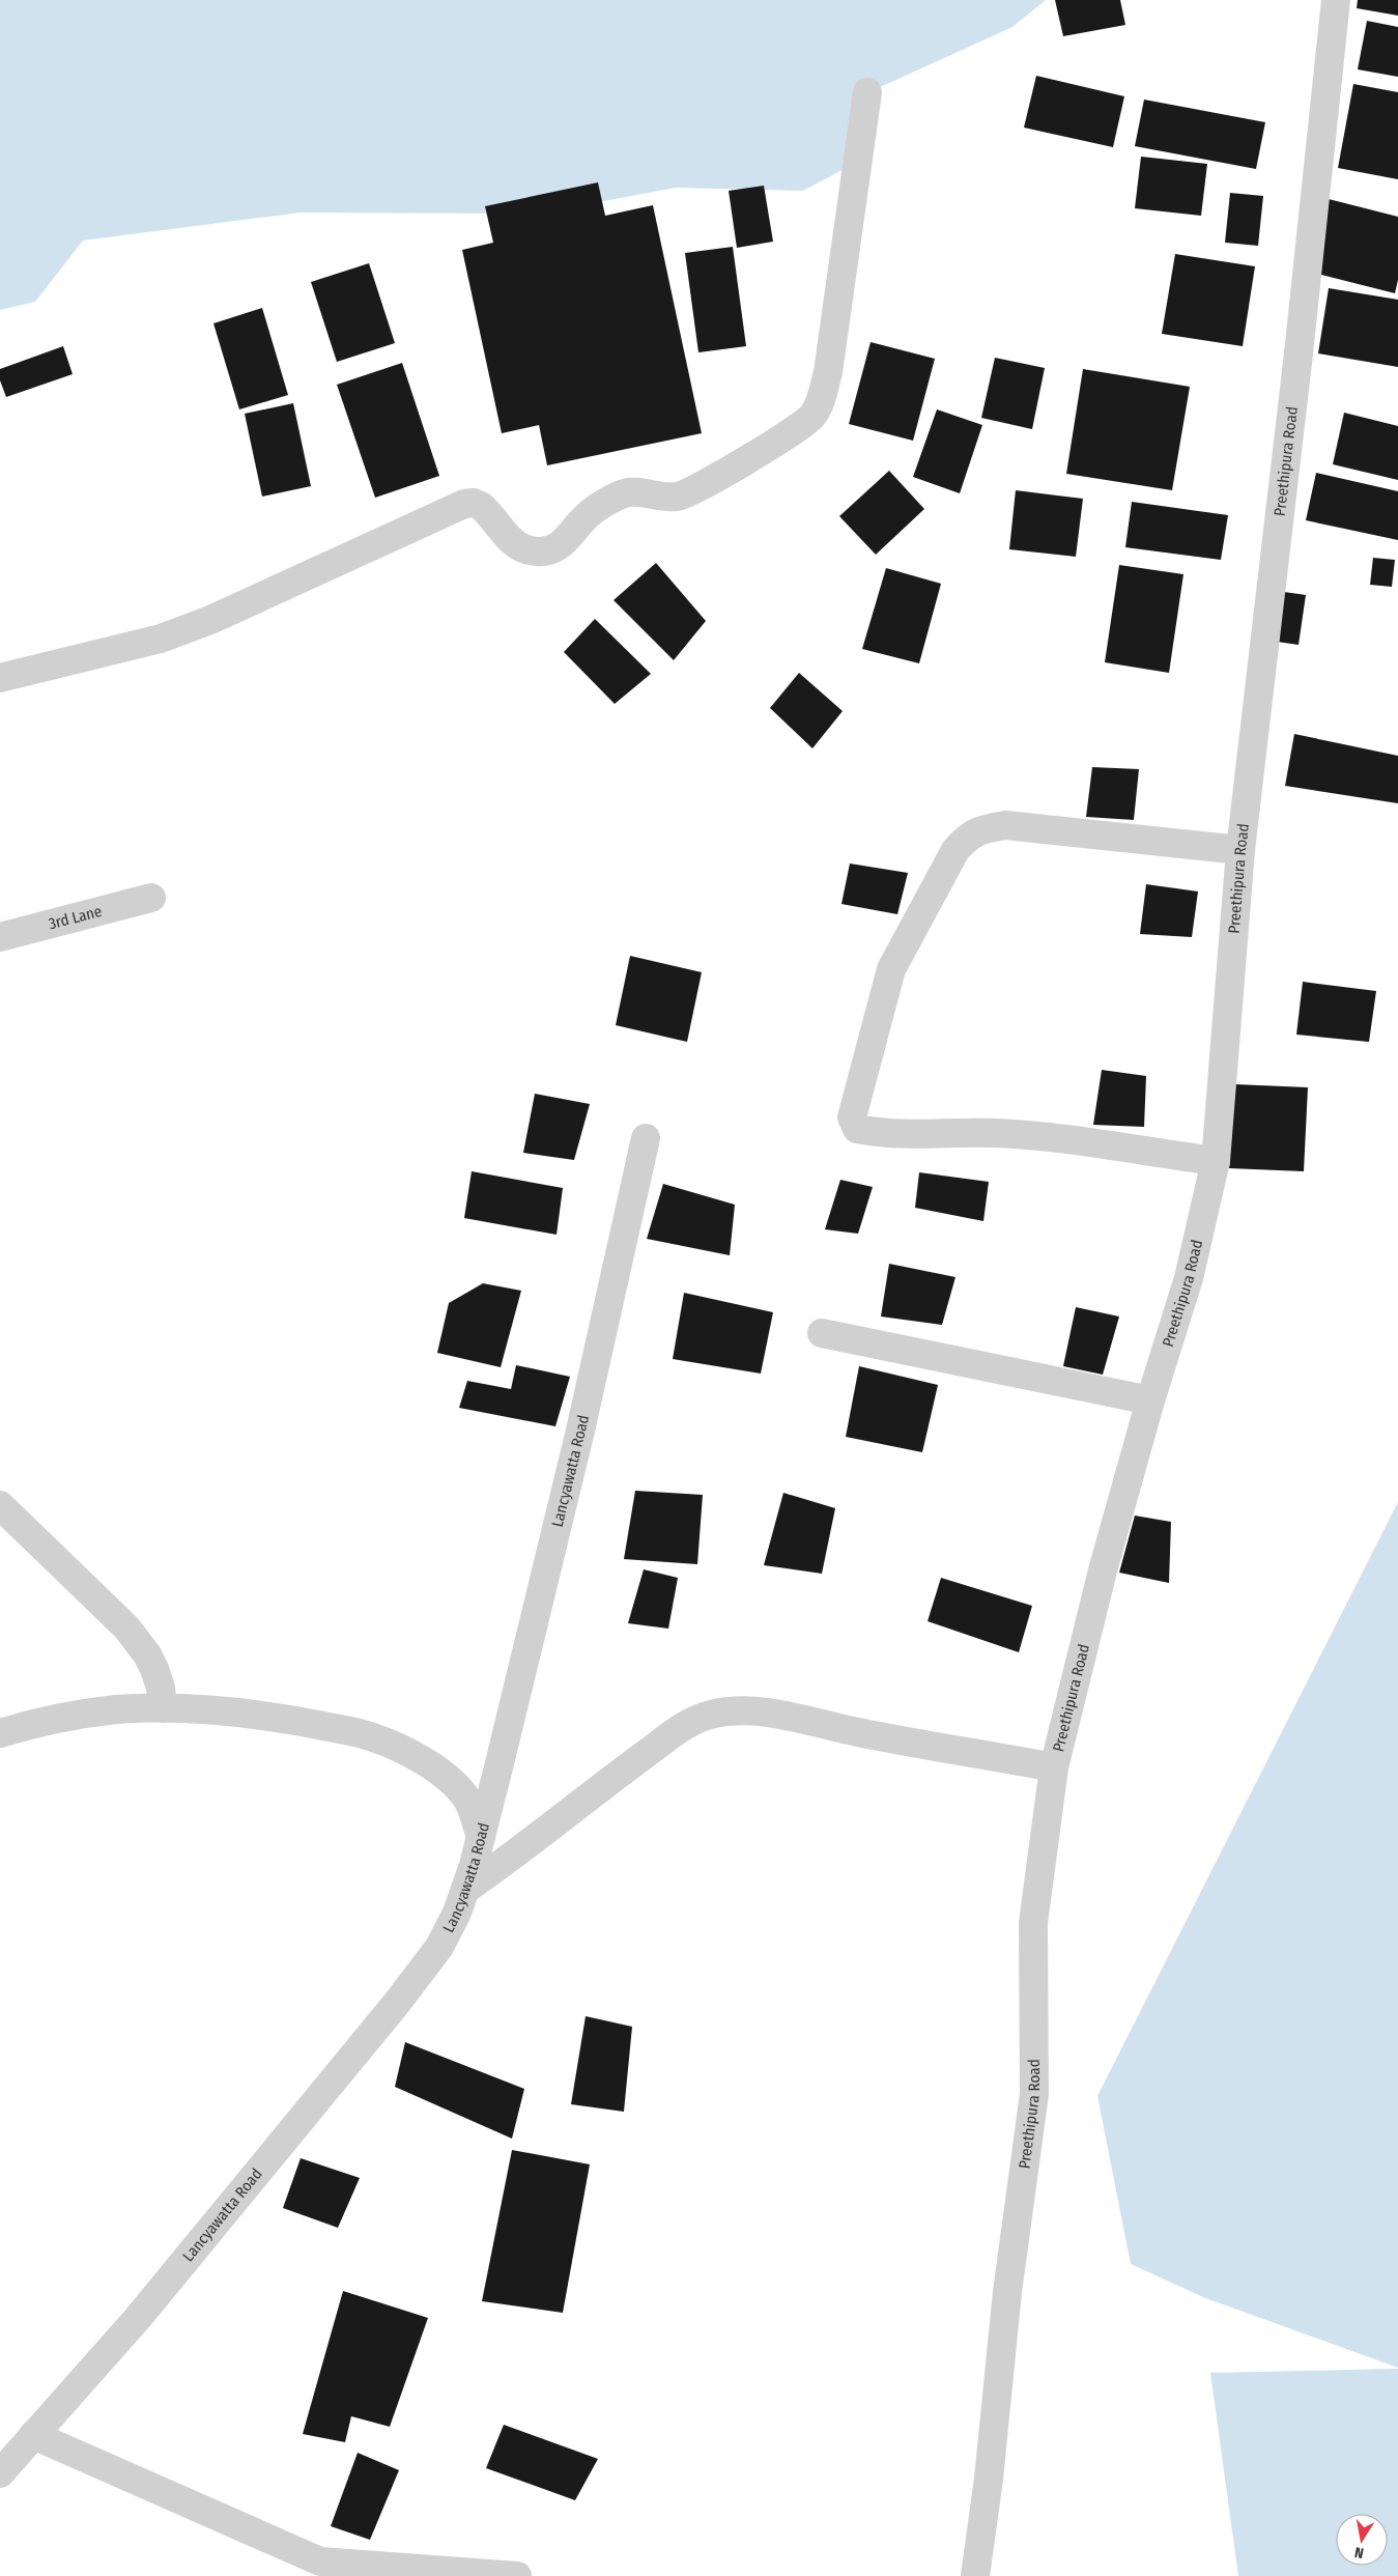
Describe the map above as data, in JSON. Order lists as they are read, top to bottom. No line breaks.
{"streets":{"street":["Preethipura Road","3rd Lane","Lancyawatta Road"]},"north":"bottom"}
